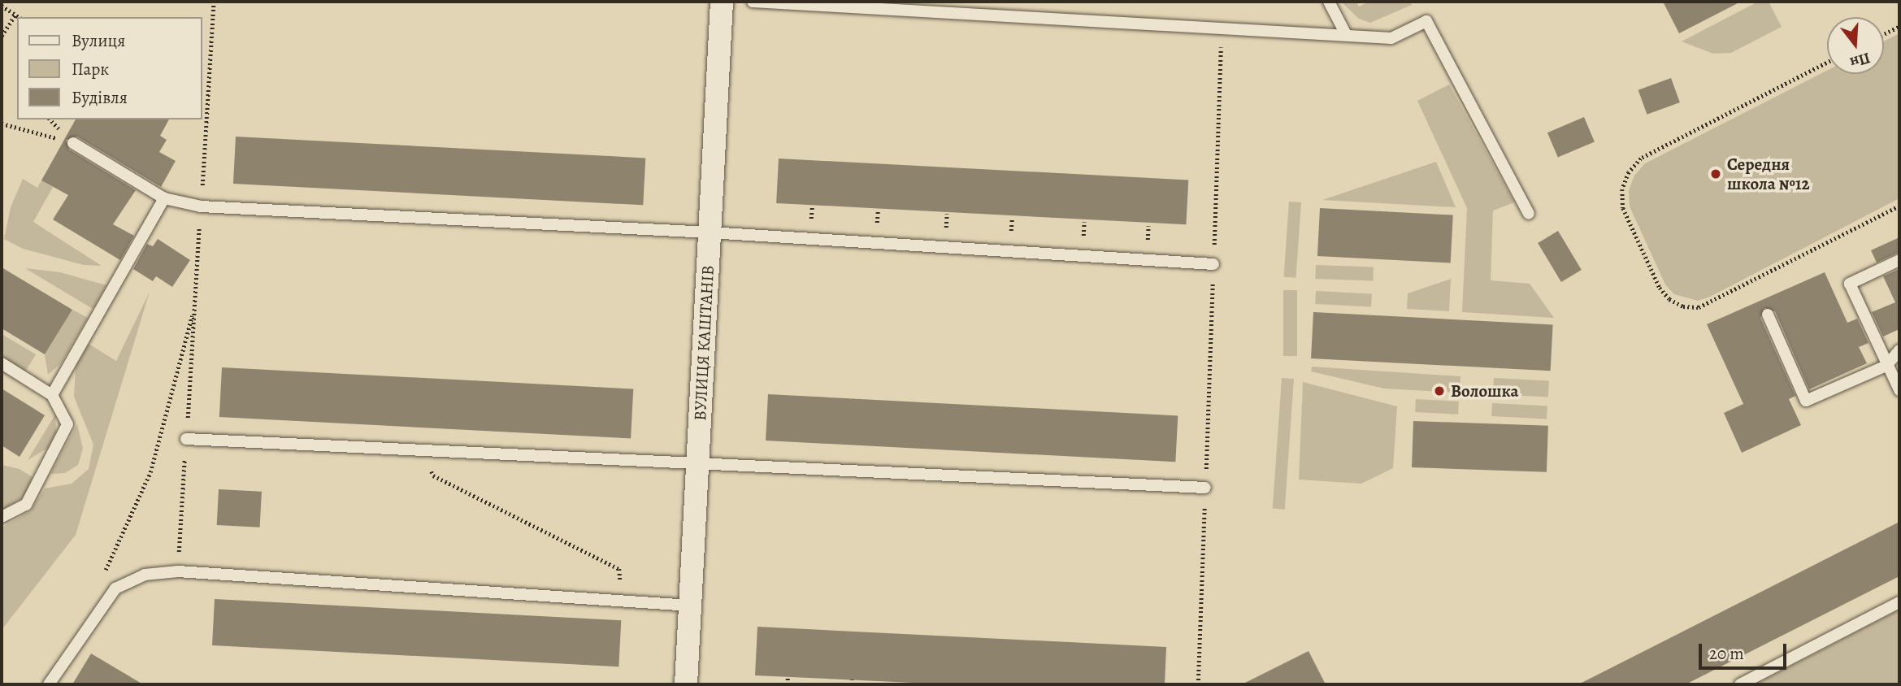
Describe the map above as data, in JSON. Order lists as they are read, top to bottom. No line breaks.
{"streets":{"street":["ВУЛИЦЯ КАШТАНІВ"]},"places":["Середня школа №12","Волошка"],"legend":["Вулиця","Парк","Будівля"],"scale_bar":"20 m","north":"bottom"}
